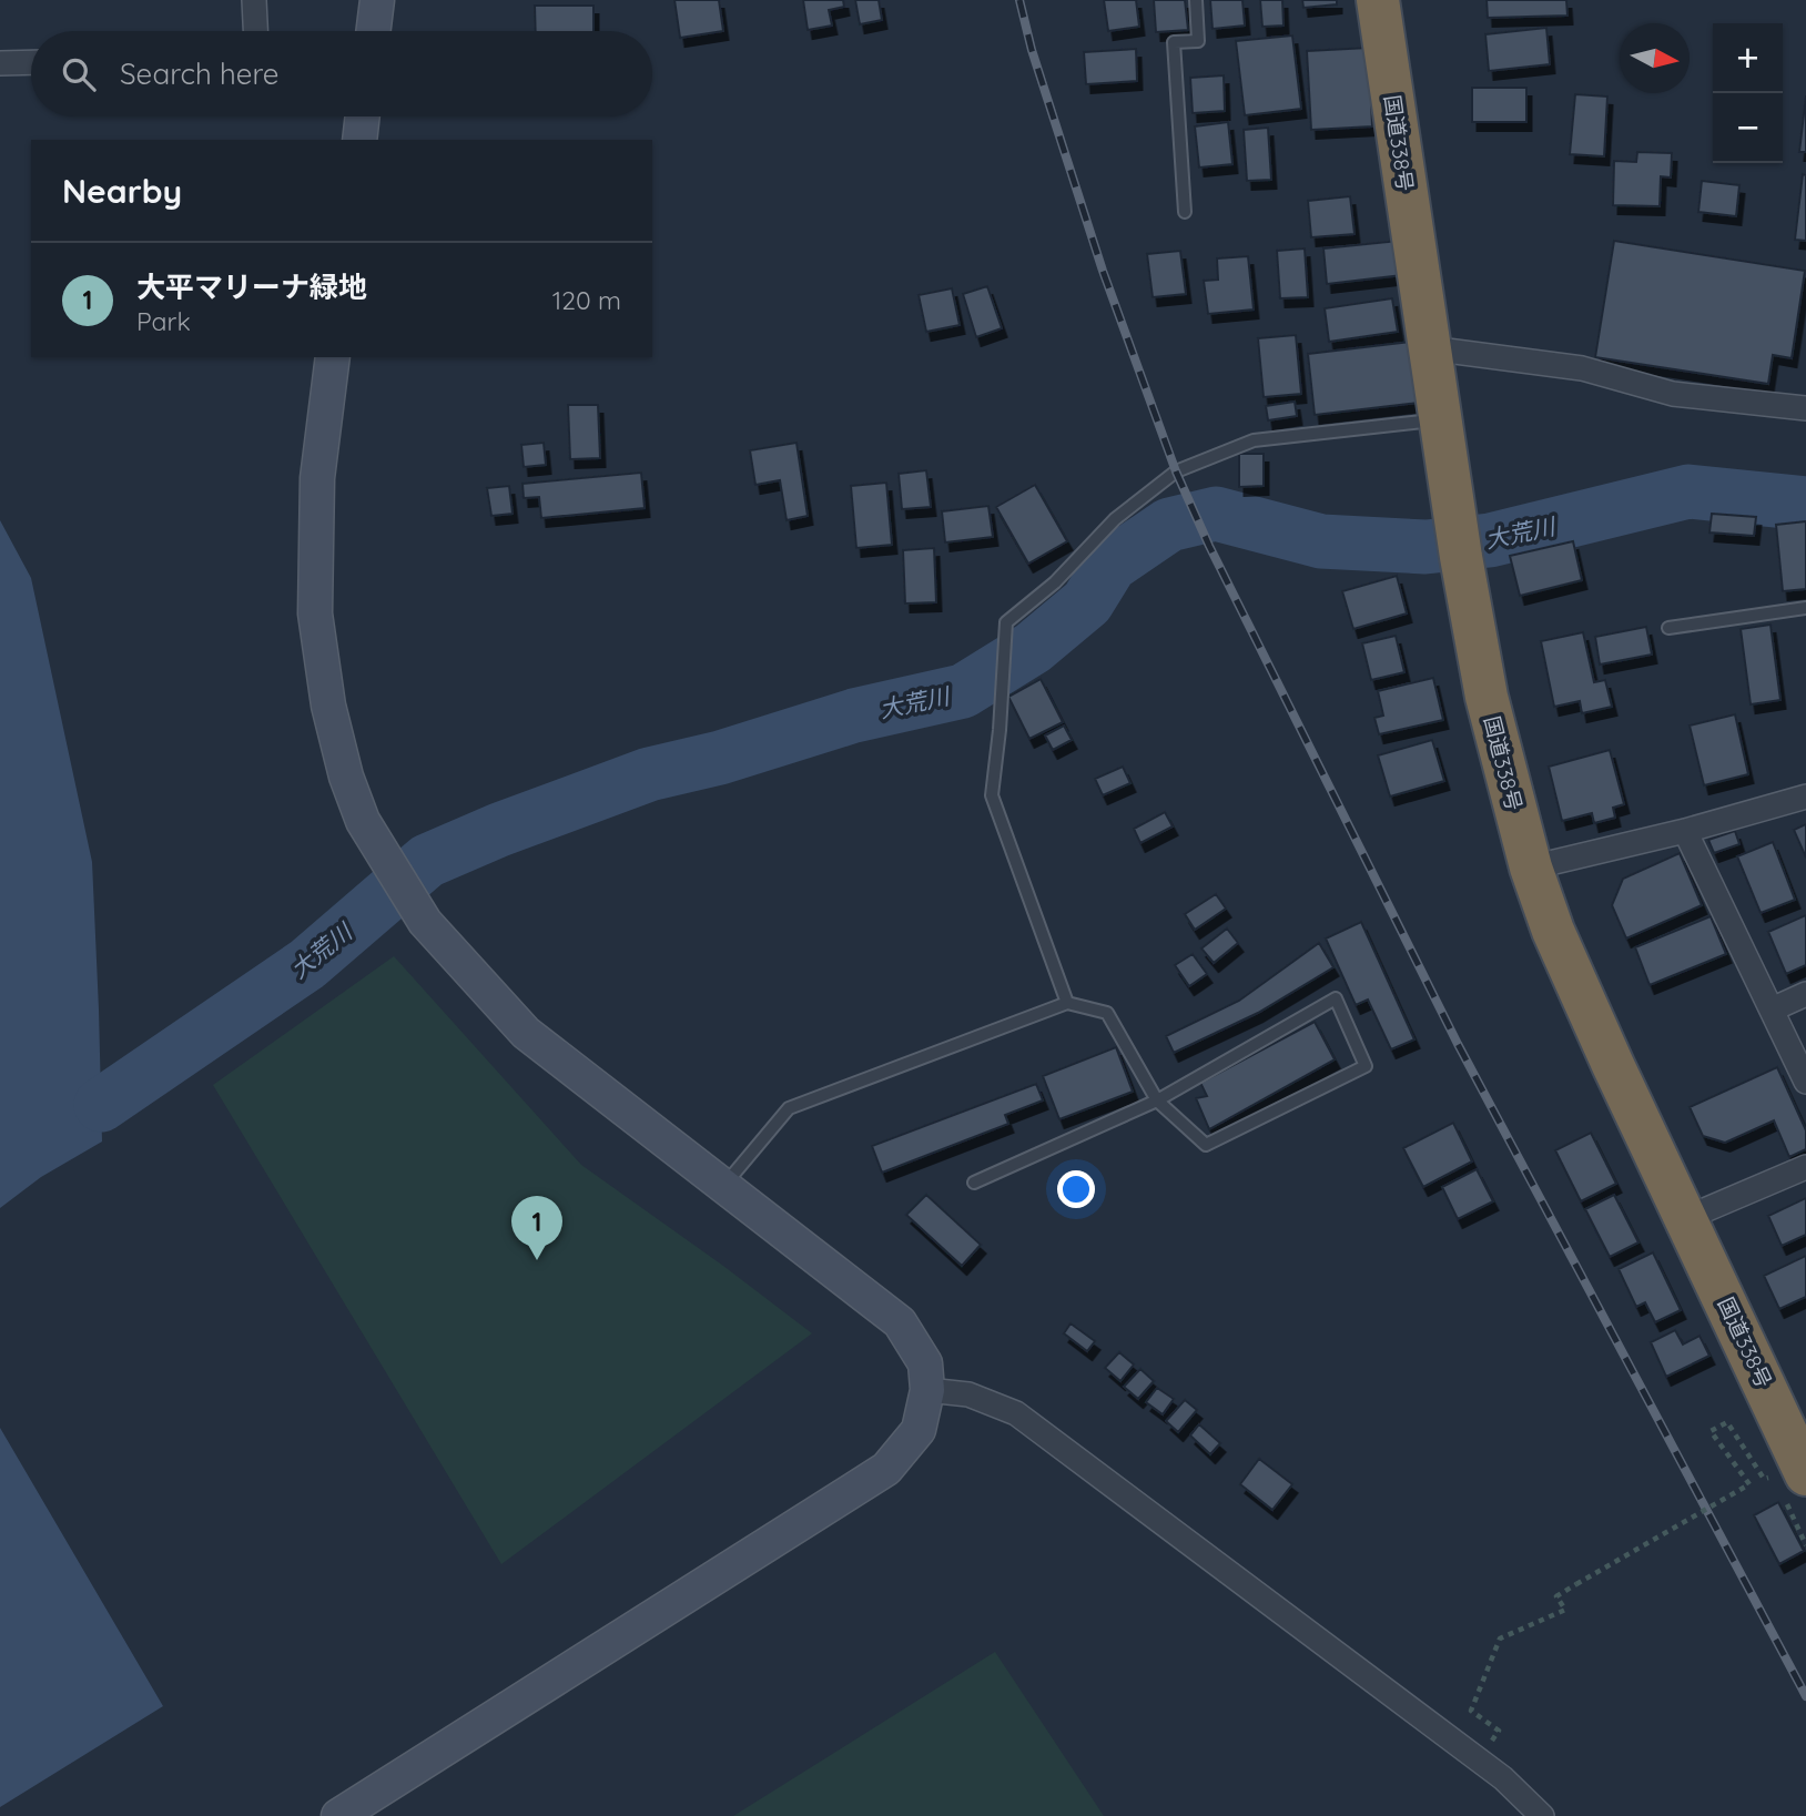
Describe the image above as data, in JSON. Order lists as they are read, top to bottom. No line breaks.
{"streets":{"highway":["国道338号"]},"water":["大荒川"],"north":"right","page":{"map_buttons":["+","−"],"search":"Search here","heading":"Nearby","list":[{"mark":"1","name":"大平マリーナ緑地","note":"Park","value":"120 m"}],"pins":"1"}}
